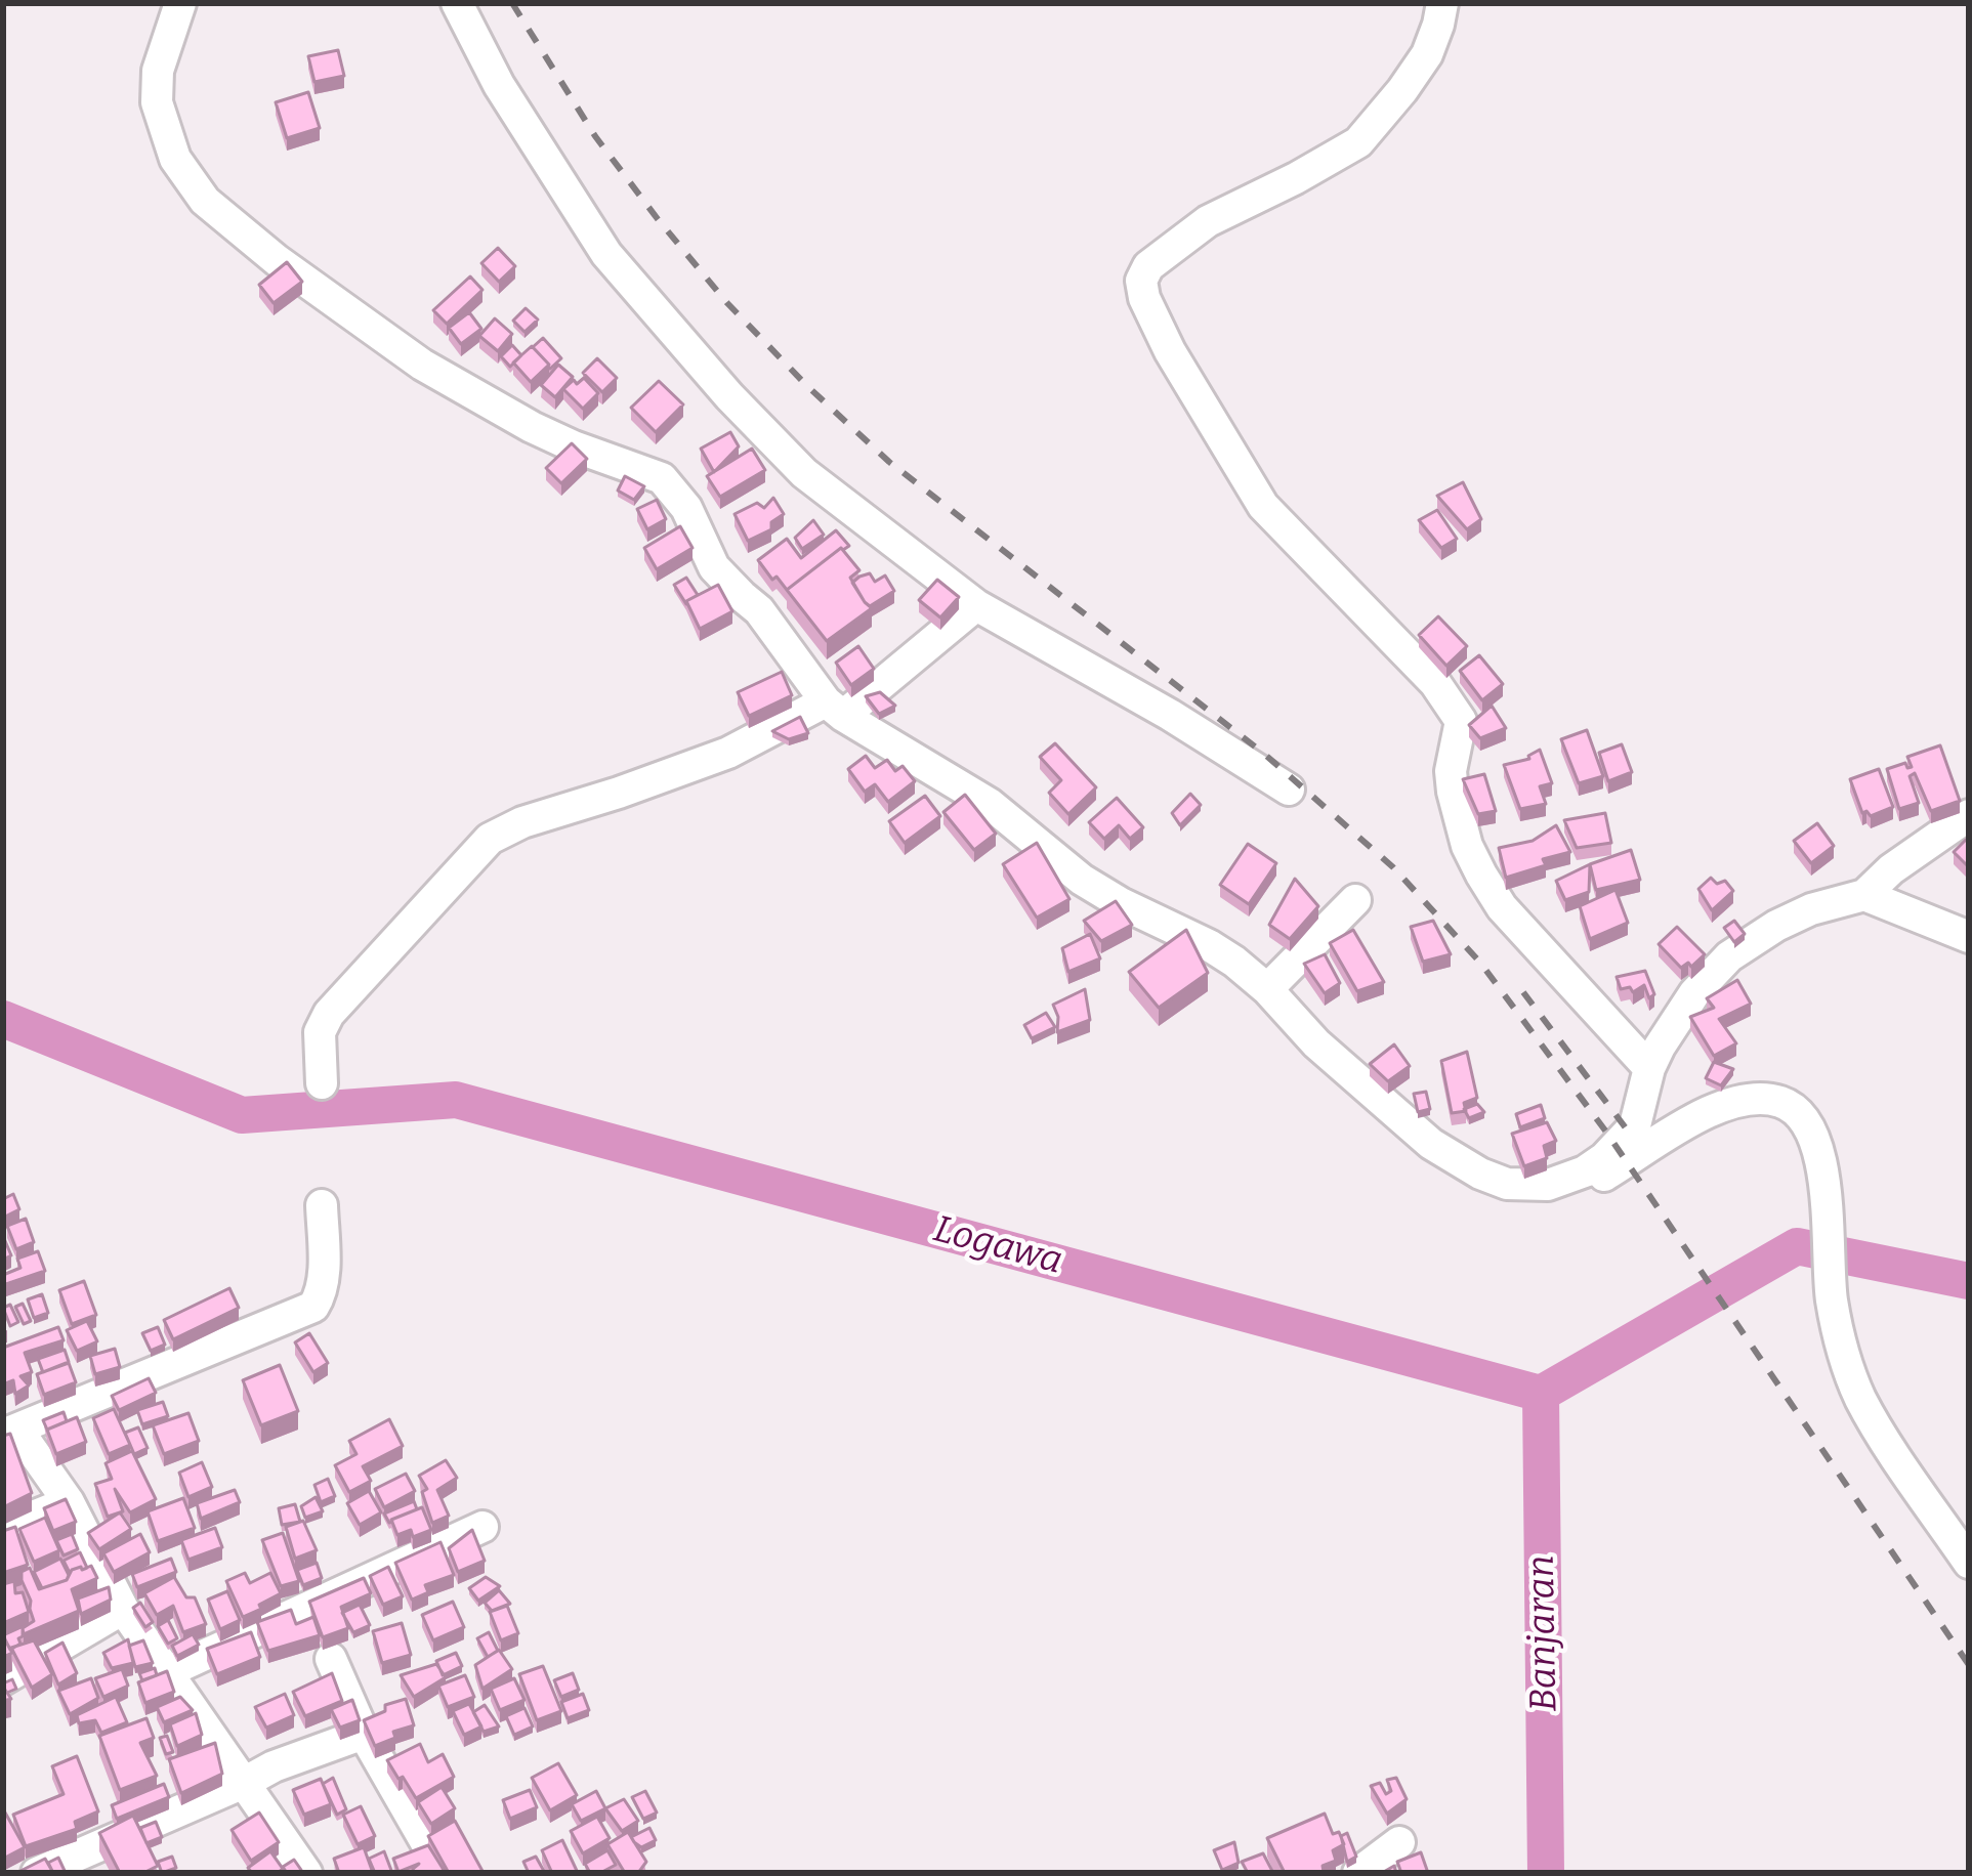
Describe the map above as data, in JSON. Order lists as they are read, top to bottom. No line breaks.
{"water":["Logawa","Banjaran"]}
